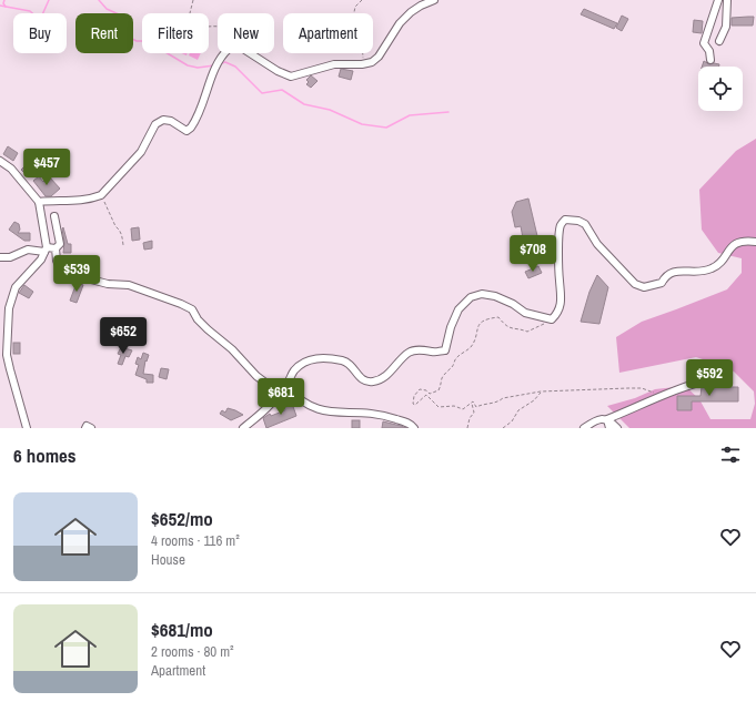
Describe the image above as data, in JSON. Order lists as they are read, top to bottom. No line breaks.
{"page":{"chip":["Buy","Rent","Filters","New","Apartment"],"price":["$457","$708","$539","$652","$592","$681"],"heading":"6 homes","list":[{"name":"$652/mo","note":"4 rooms · 116 m² · House"},{"name":"$681/mo","note":"2 rooms · 80 m² · Apartment"}]}}
